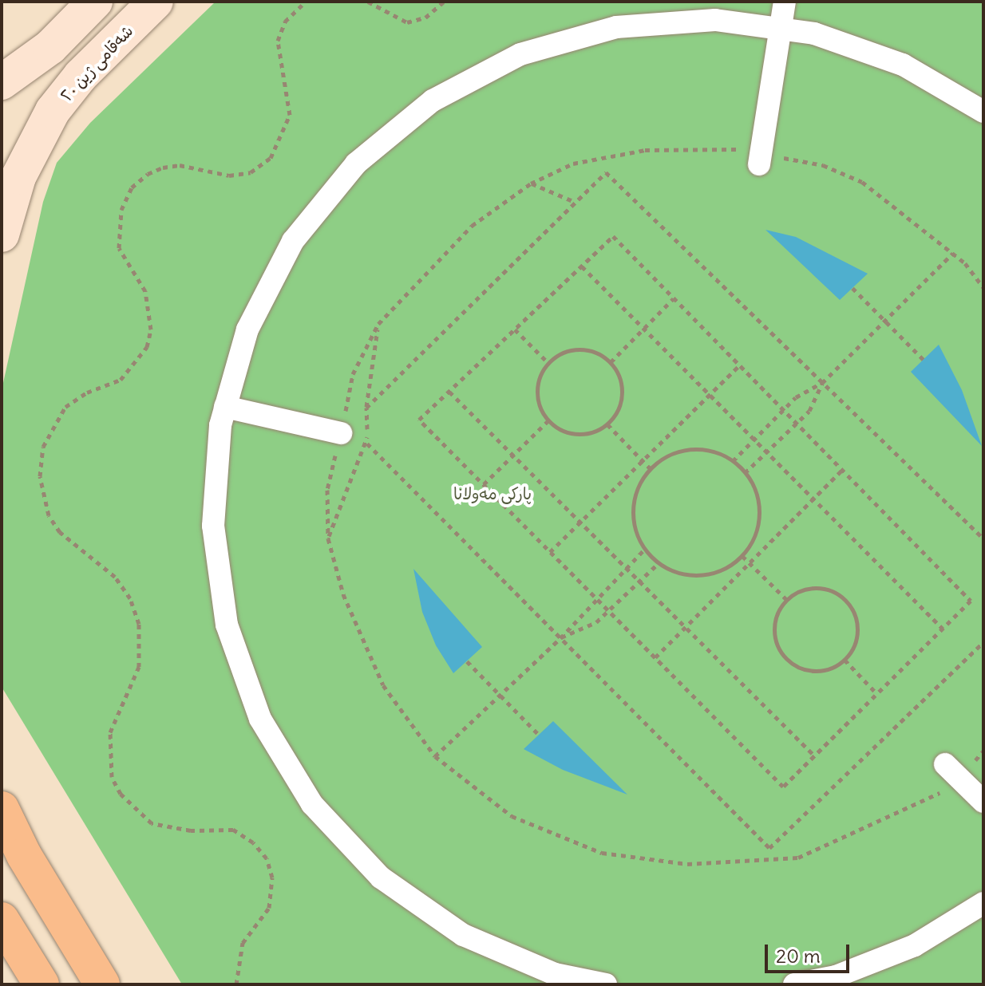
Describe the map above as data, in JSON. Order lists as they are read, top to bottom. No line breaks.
{"streets":{"main road":["شەقامی ژین ٢٠"]},"parks":["پارکی مەولانا"],"scale_bar":"20 m"}
